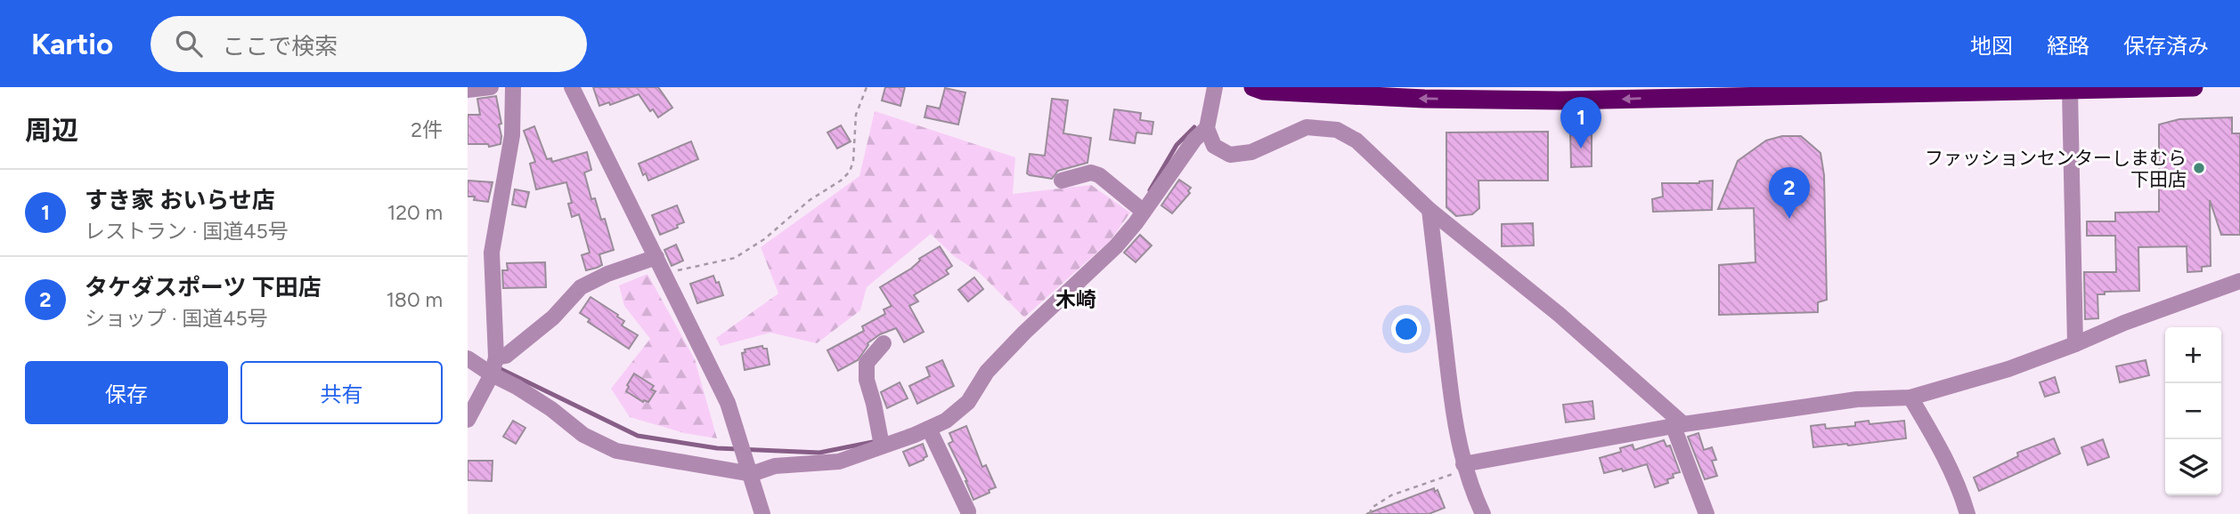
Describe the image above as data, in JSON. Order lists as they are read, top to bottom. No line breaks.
{"districts":["木崎"],"places":["ファッションセンターしまむら 下田店"],"page":{"header":"Kartio","search":"ここで検索","nav":["地図","経路","保存済み"],"heading":["周辺","2件"],"pins":["1","2"],"list":[{"mark":"1","name":"すき家 おいらせ店","note":"レストラン · 国道45号","value":"120 m"},{"mark":"2","name":"タケダスポーツ 下田店","note":"ショップ · 国道45号","value":"180 m"}],"map_buttons":["+","−"],"buttons":["保存","共有"]}}
